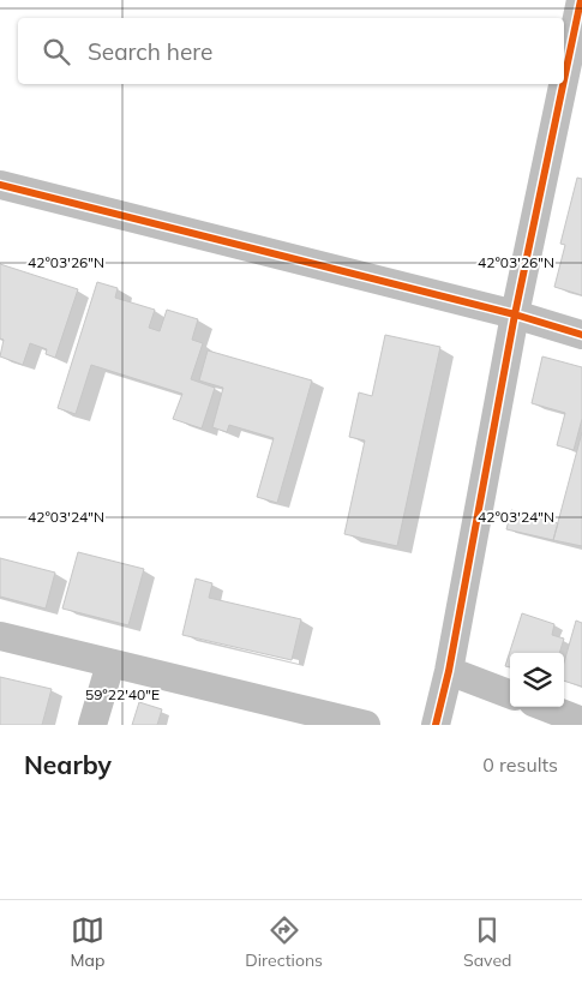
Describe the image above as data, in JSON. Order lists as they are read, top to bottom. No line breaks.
{"page":{"search":"Search here","heading":["Nearby","0 results"],"nav":["Map","Directions","Saved"]},"coordinates":["42°03'26\"N","42°03'24\"N","59°22'40\"E"]}
